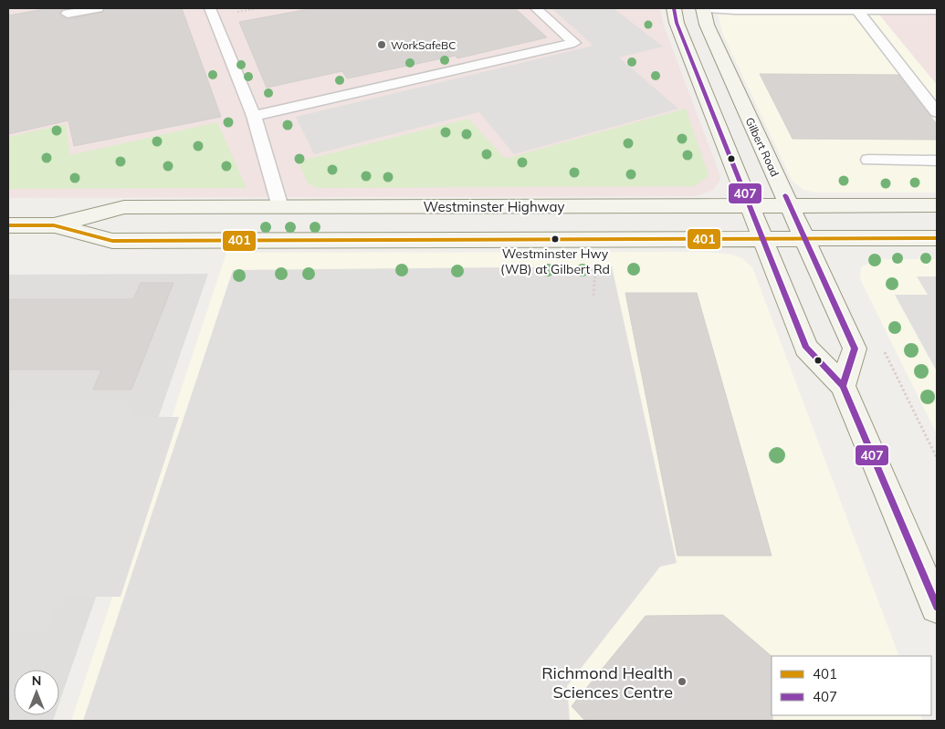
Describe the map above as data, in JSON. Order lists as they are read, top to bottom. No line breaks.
{"streets":{"main road":["Gilbert Road","Westminster Highway"]},"crossings":[["Gilbert Road","Westminster Highway"]],"places":["WorkSafeBC","Westminster Hwy (WB) at Gilbert Rd","Richmond Health Sciences Centre"],"lines":["transit line 407","transit line 401"],"legend":["401","407"],"north":"top"}
